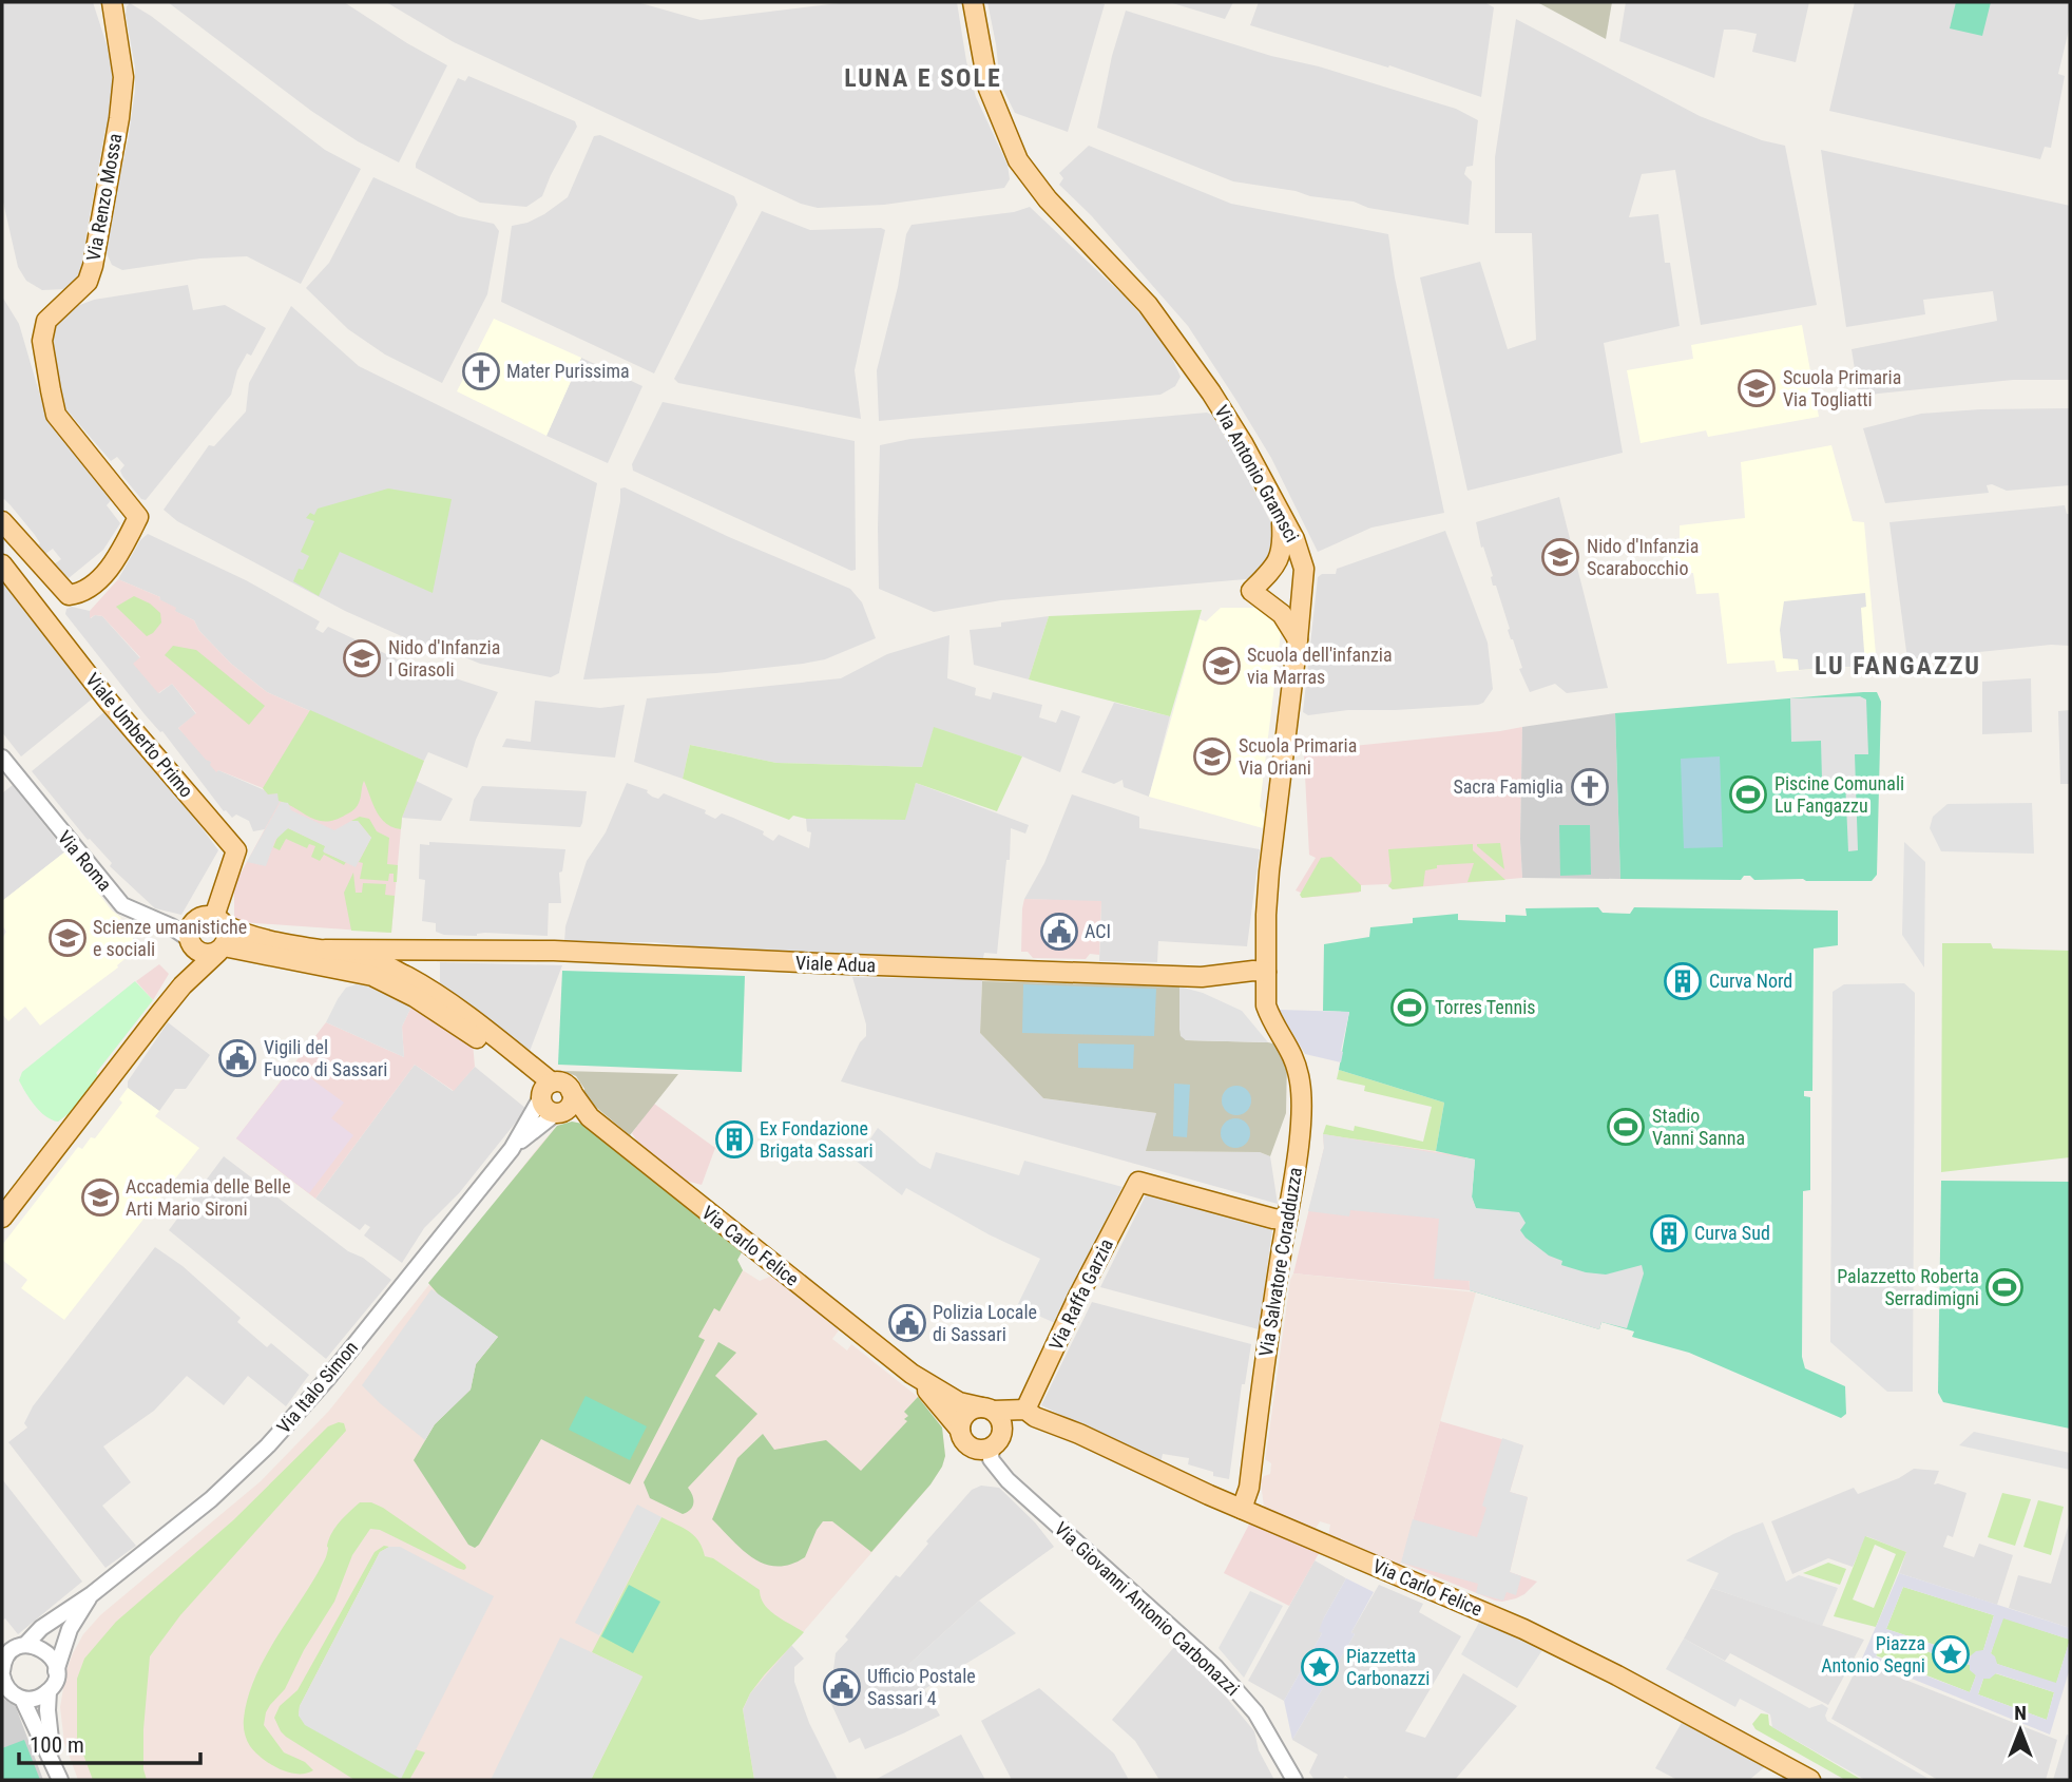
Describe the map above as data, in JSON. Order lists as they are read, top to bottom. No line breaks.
{"streets":{"main road":["Via Renzo Mossa","Via Antonio Gramsci","Viale Umberto Primo","Viale Adua","Via Carlo Felice","Via Salvatore Coradduzza","Via Raffa Garzia"],"street":["Via Roma","Via Italo Simon","Via Giovanni Antonio Carbonazzi"]},"crossings":[["Via Antonio Gramsci","Viale Adua"],["Via Antonio Gramsci","Via Salvatore Coradduzza"],["Viale Umberto Primo","Via Roma"],["Viale Adua","Via Salvatore Coradduzza"],["Via Carlo Felice","Via Salvatore Coradduzza"],["Via Carlo Felice","Via Raffa Garzia"],["Via Carlo Felice","Via Italo Simon"],["Via Carlo Felice","Via Giovanni Antonio Carbonazzi"],["Via Salvatore Coradduzza","Via Raffa Garzia"]],"districts":["LUNA E SOLE","LU FANGAZZU"],"places":{"church":["Mater Purissima","Sacra Famiglia"],"school or university":["Scuola Primaria Via Togliatti","Nido d'Infanzia Scarabocchio","Nido d'Infanzia I Girasoli","Scuola dell'infanzia via Marras","Scuola Primaria Via Oriani","Scienze umanistiche e sociali","Accademia delle Belle Arti Mario Sironi"],"sports":["Piscine Comunali Lu Fangazzu","Torres Tennis","Stadio Vanni Sanna","Palazzetto Roberta Serradimigni"],"public building":["ACI","Vigili del Fuoco di Sassari","Polizia Locale di Sassari","Ufficio Postale Sassari 4"],"building":["Curva Nord","Ex Fondazione Brigata Sassari","Curva Sud"],"place":["Piazza Antonio Segni","Piazzetta Carbonazzi"]},"scale_bar":"100 m","north":"top"}
